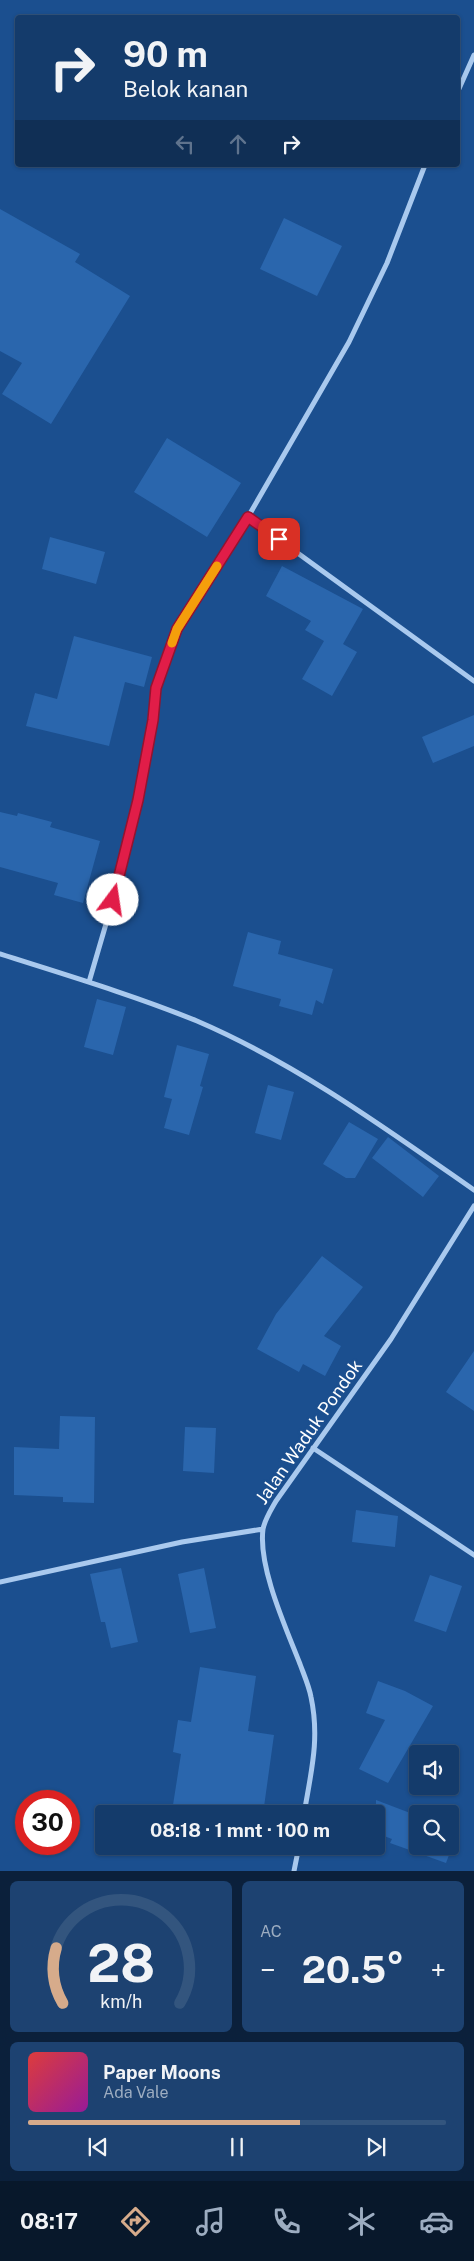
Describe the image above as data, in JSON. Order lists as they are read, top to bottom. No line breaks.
{"streets":{"street":["Jalan Waduk Pondok"]},"page":{"turn":["90 m","Belok kanan"],"limit":"30","trip":"08:18 · 1 mnt · 100 m","tile":"AC","heat":["−","20.5°","+"],"song":["Paper Moons","Ada Vale"],"tabs":"08:17","gauge":["28","km/h"]}}
